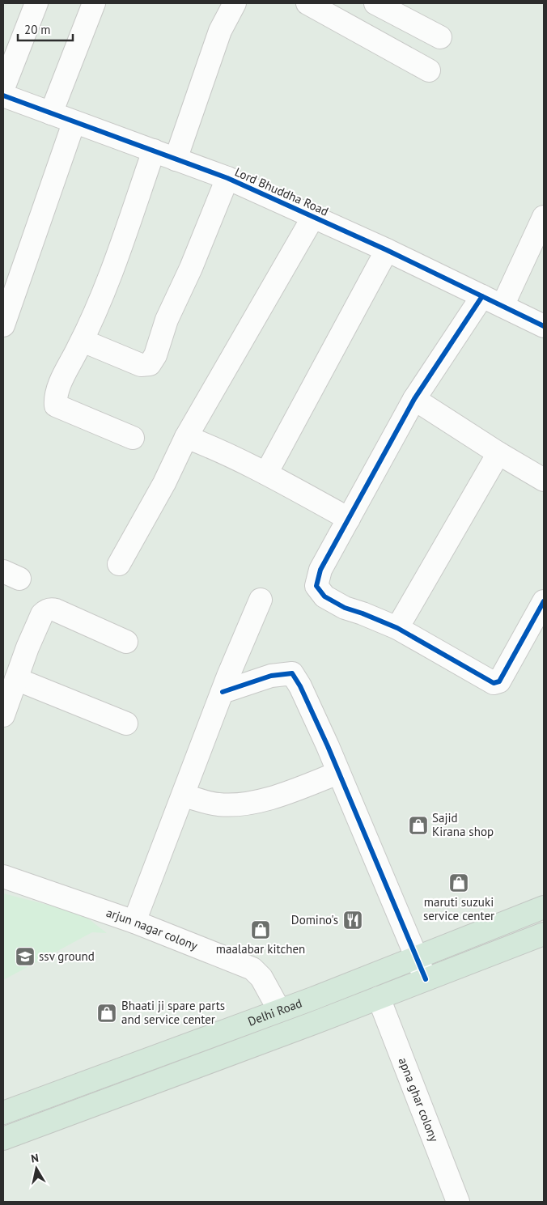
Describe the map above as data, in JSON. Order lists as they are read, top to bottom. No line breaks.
{"streets":{"main road":["Delhi Road"],"street":["Lord Bhuddha Road","arjun nagar colony","apna ghar colony"]},"crossings":[["arjun nagar colony","Delhi Road"],["Delhi Road","apna ghar colony"]],"places":{"shop":["Sajid Kirana shop","maruti suzuki service center","maalabar kitchen","Bhaati ji spare parts and service center"],"restaurant":["Domino's"],"school or university":["ssv ground"]},"scale_bar":"20 m","north":"top"}
